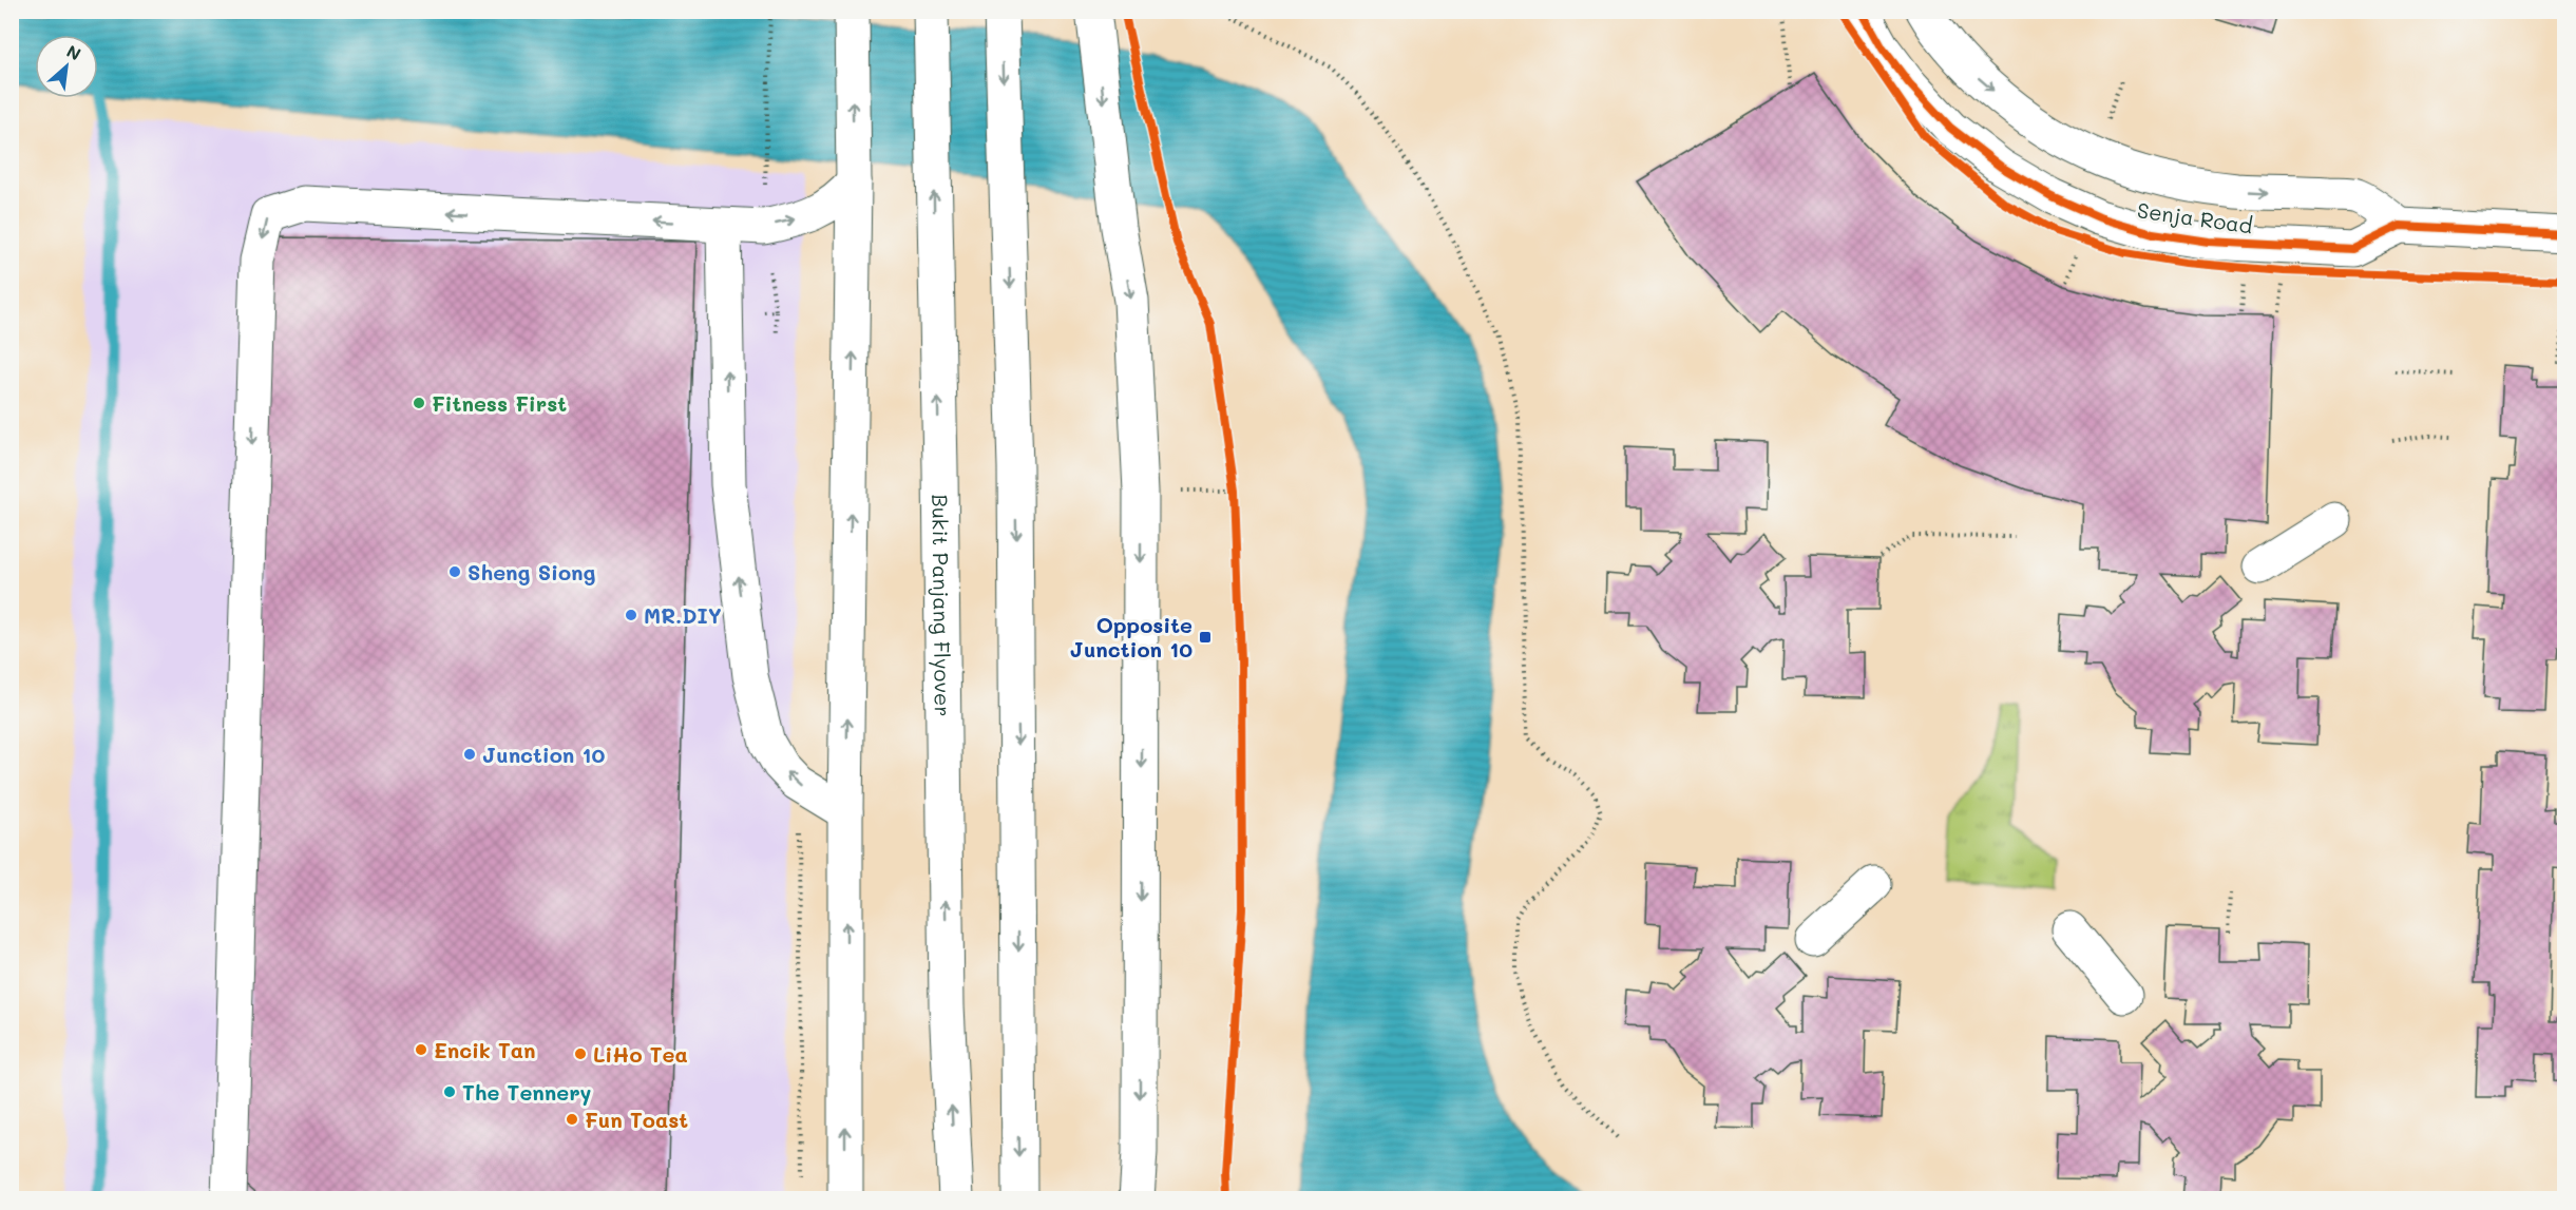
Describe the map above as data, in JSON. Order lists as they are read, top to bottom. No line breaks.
{"streets":{"main road":["Senja Road","Bukit Panjang Flyover"]},"places":{"other":["Fitness First","Sheng Siong","MR.DIY","Junction 10","Encik Tan","LiHo Tea","The Tennery","Fun Toast"],"transit":["Opposite Junction 10"]},"north":"top right"}
